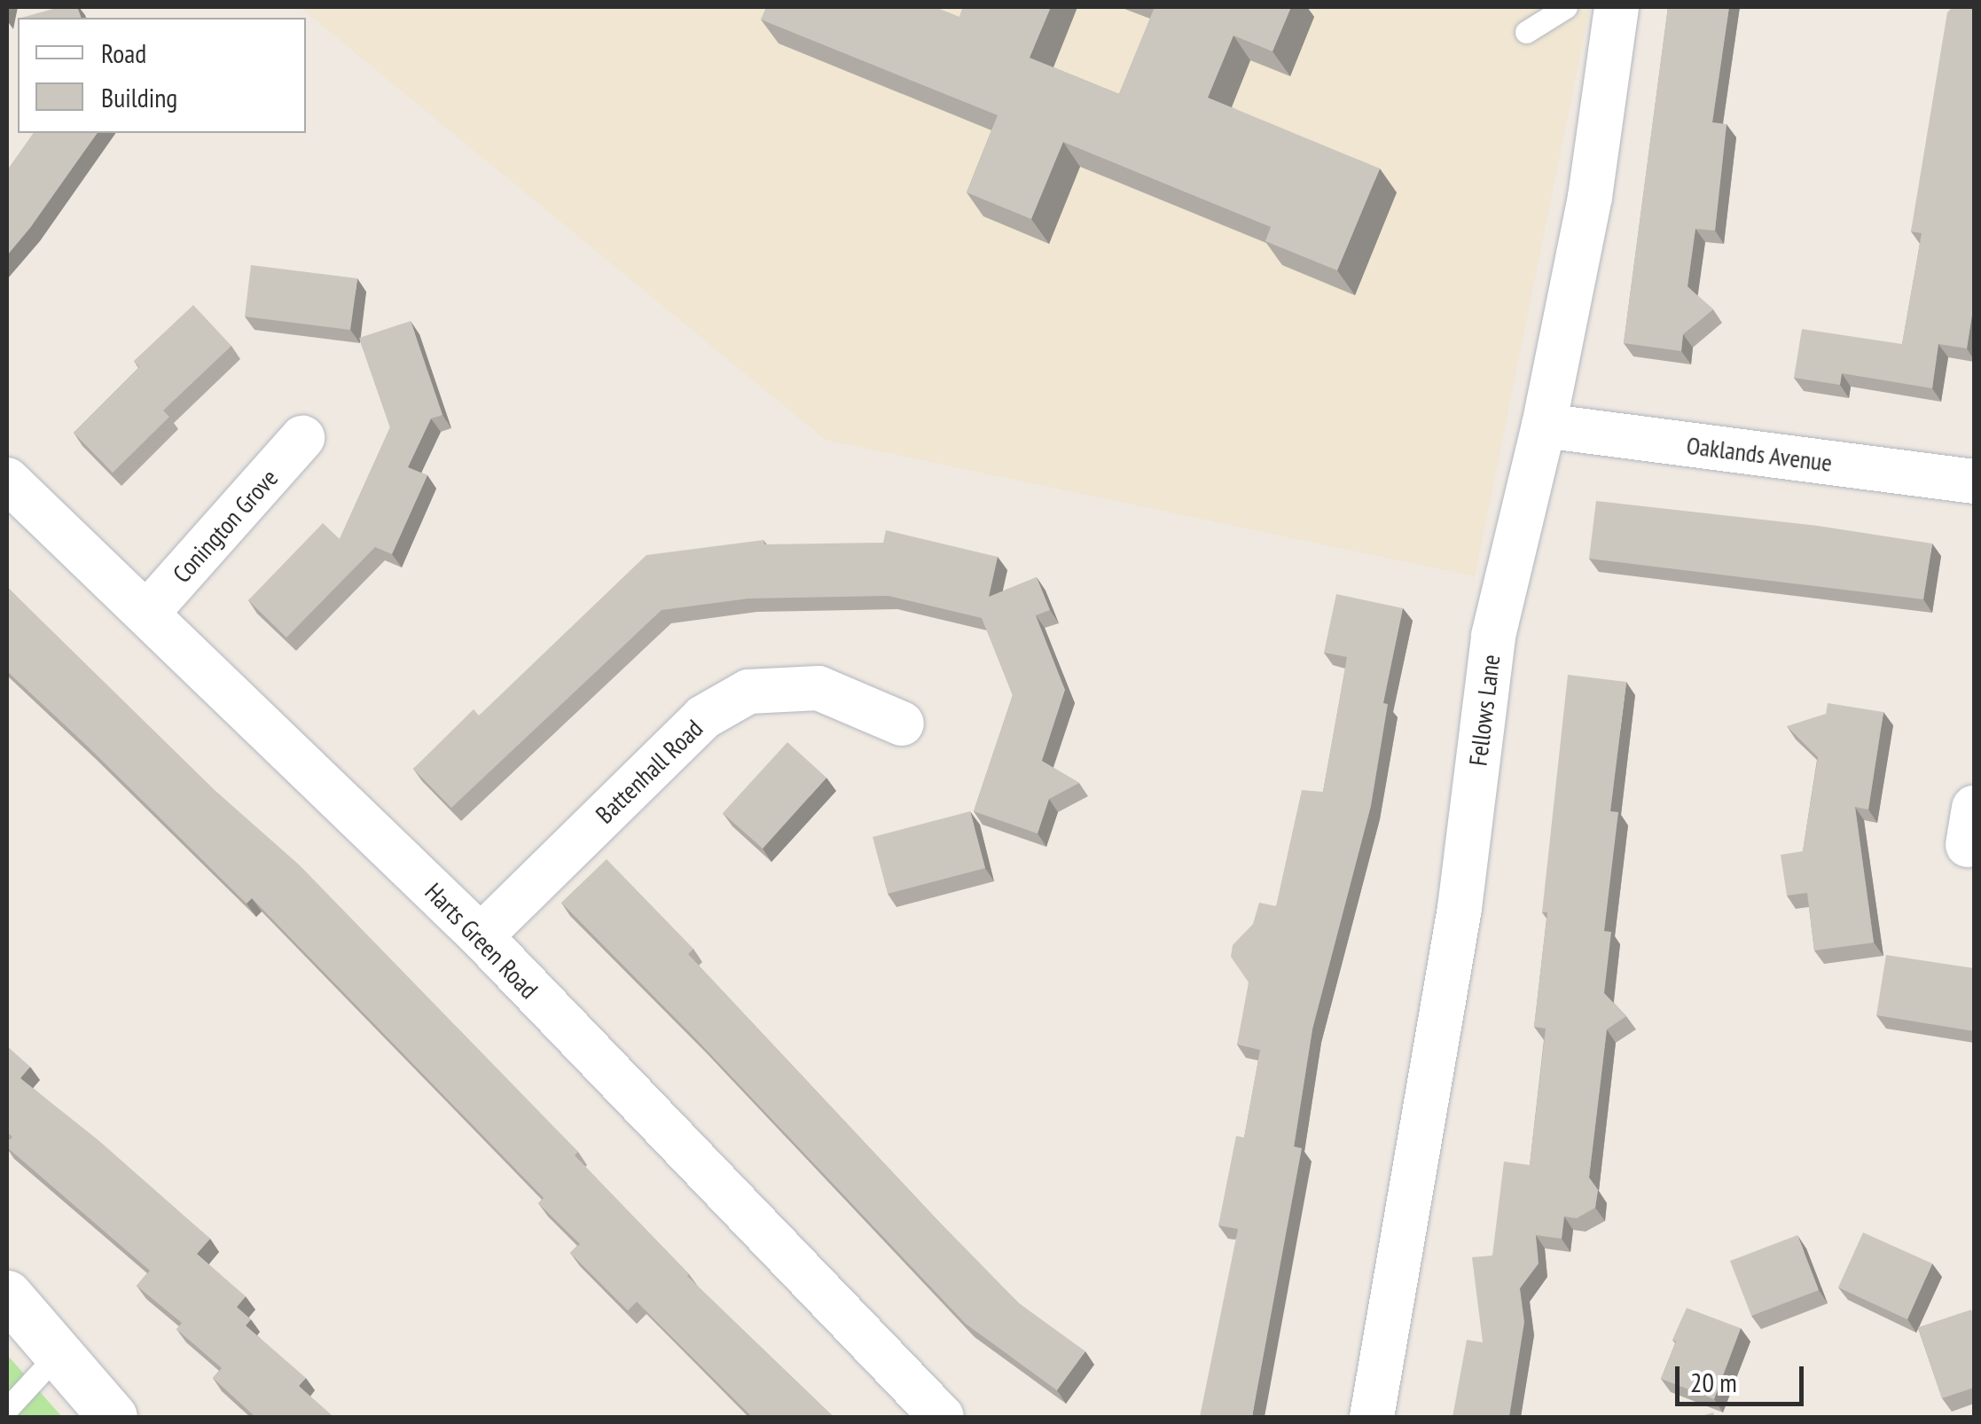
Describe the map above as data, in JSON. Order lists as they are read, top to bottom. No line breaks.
{"streets":{"street":["Oaklands Avenue","Conington Grove","Fellows Lane","Battenhall Road","Harts Green Road"]},"crossings":[["Oaklands Avenue","Fellows Lane"],["Conington Grove","Harts Green Road"],["Battenhall Road","Harts Green Road"]],"legend":["Road","Building"],"scale_bar":"20 m"}
